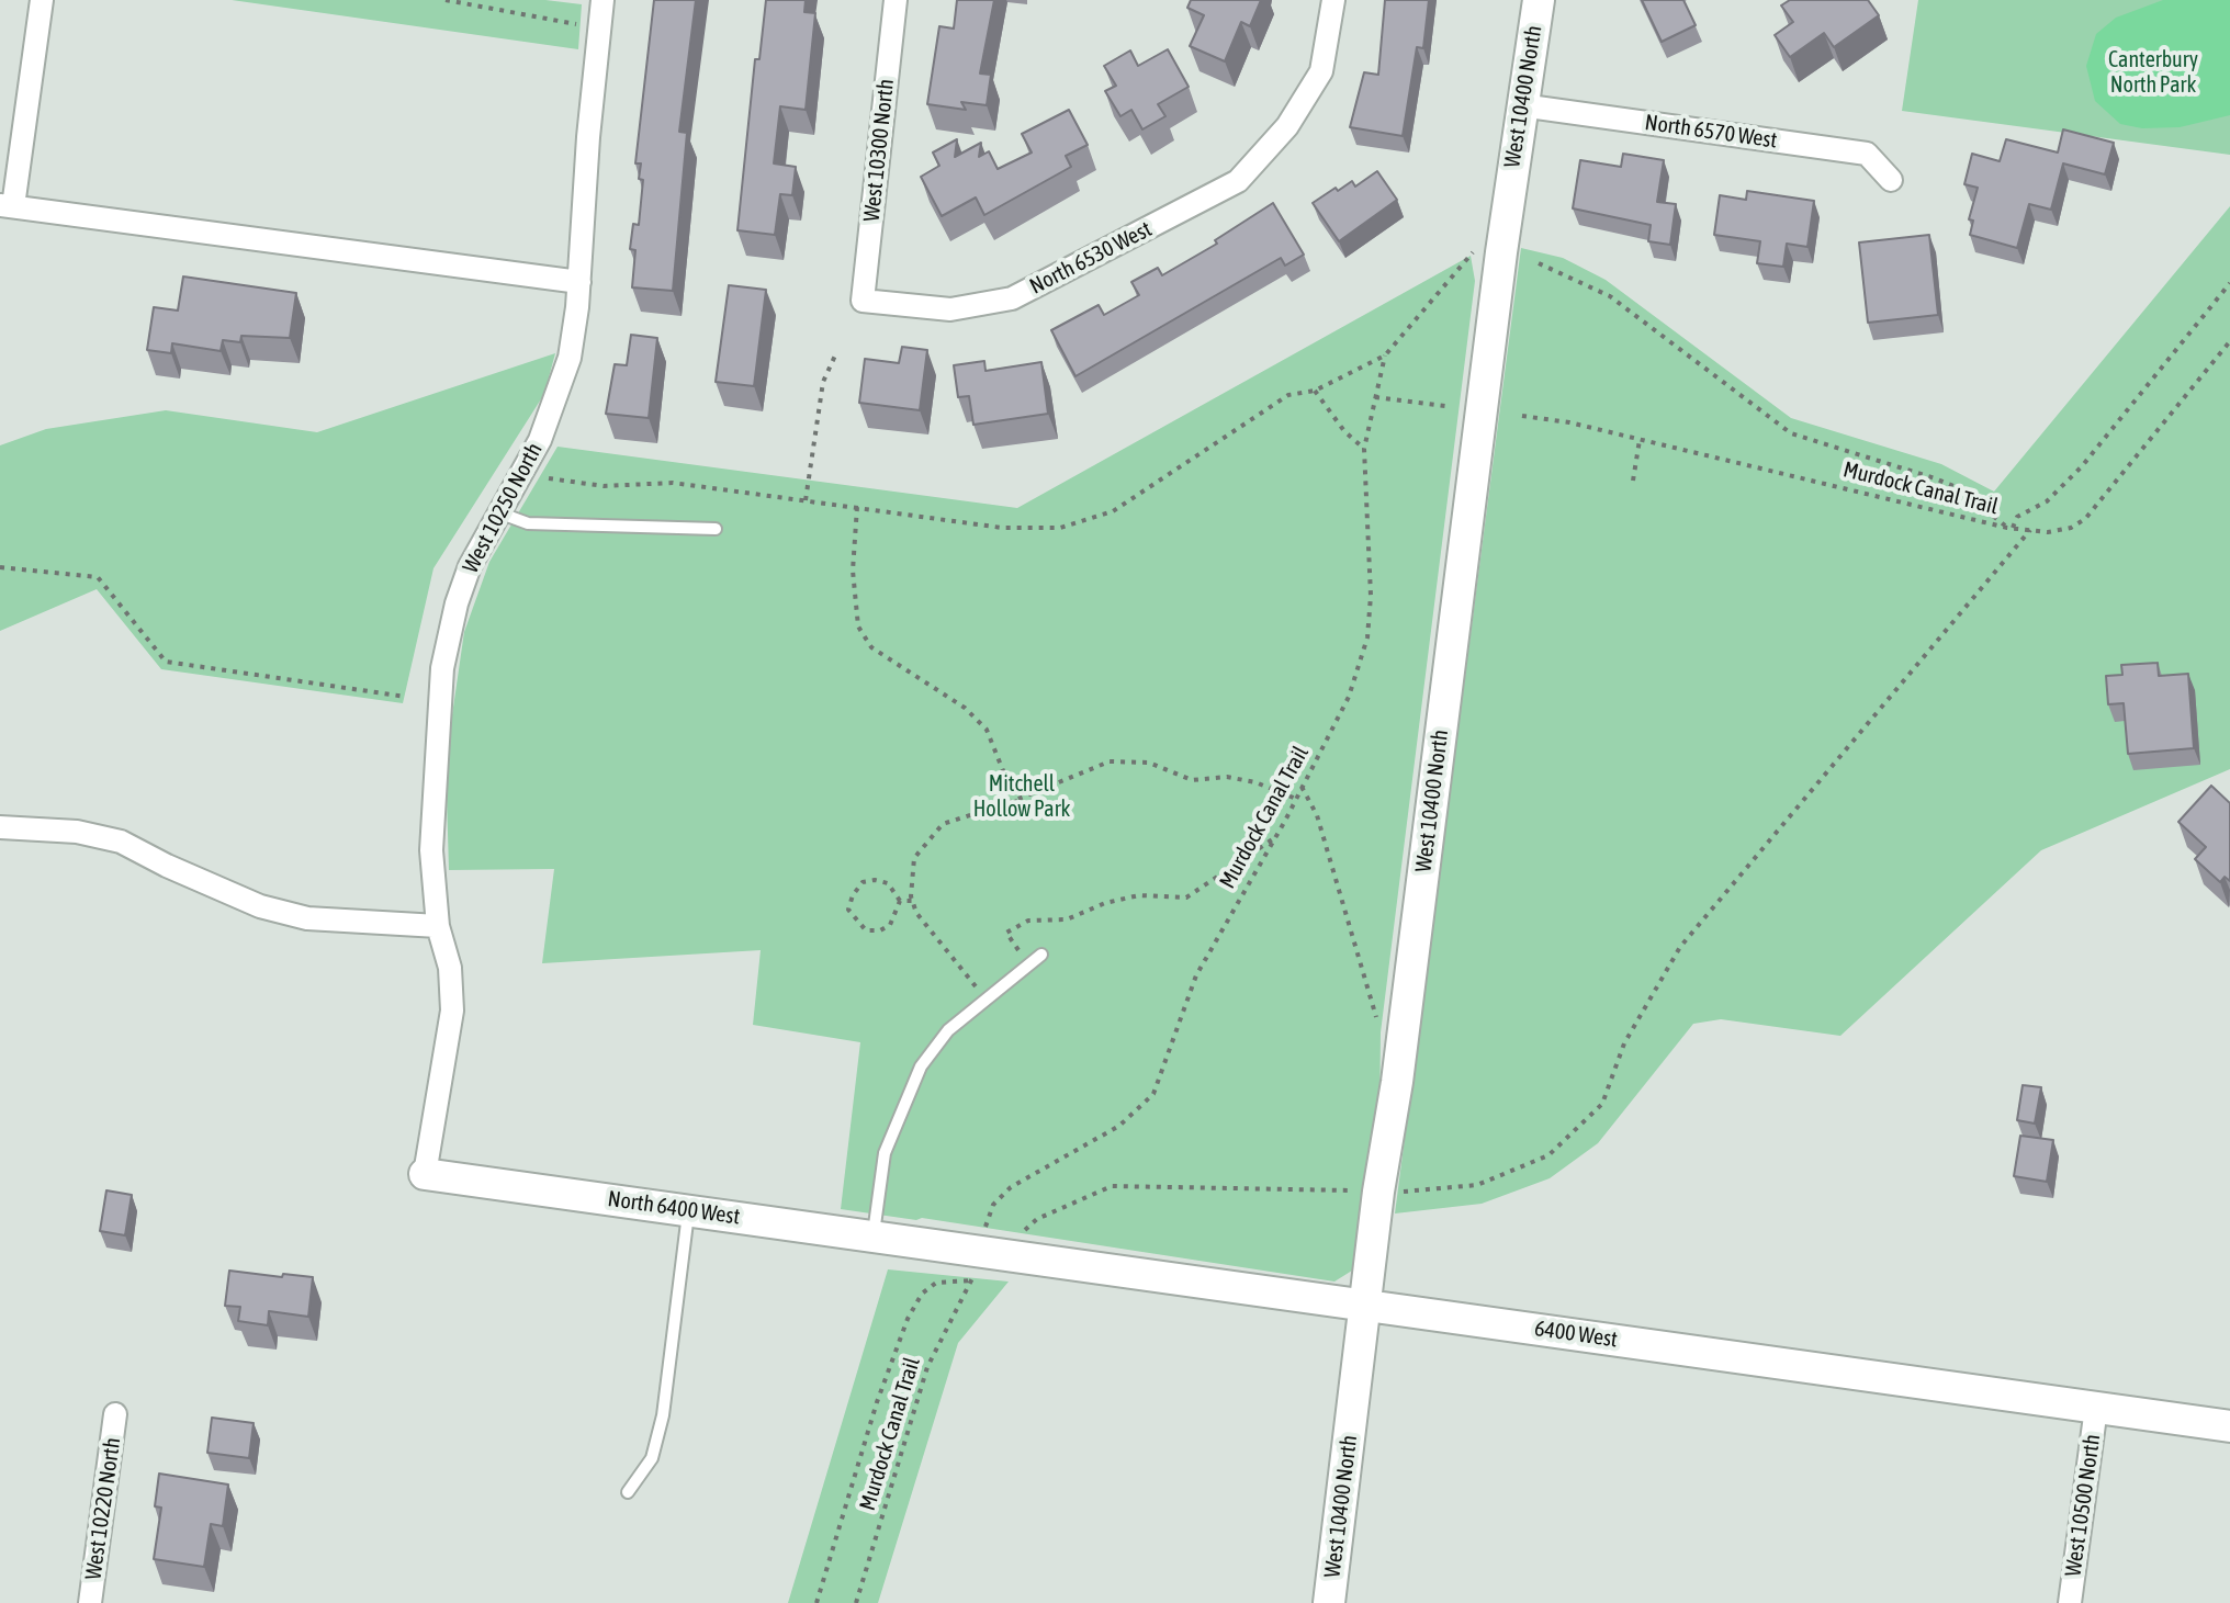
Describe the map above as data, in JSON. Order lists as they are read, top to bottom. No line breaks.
{"streets":{"street":["West 10400 North","North 6570 West","West 10300 North","North 6530 West","West 10250 North","North 6400 West","6400 West","West 10500 North","West 10220 North"],"path":["Murdock Canal Trail"]},"crossings":[["West 10400 North","North 6570 West"],["West 10400 North","6400 West"],["West 10300 North","North 6530 West"],["Murdock Canal Trail","6400 West"],["West 10250 North","North 6400 West"],["North 6400 West","6400 West"],["6400 West","West 10500 North"]],"parks":["Canterbury North Park","Mitchell Hollow Park"]}
